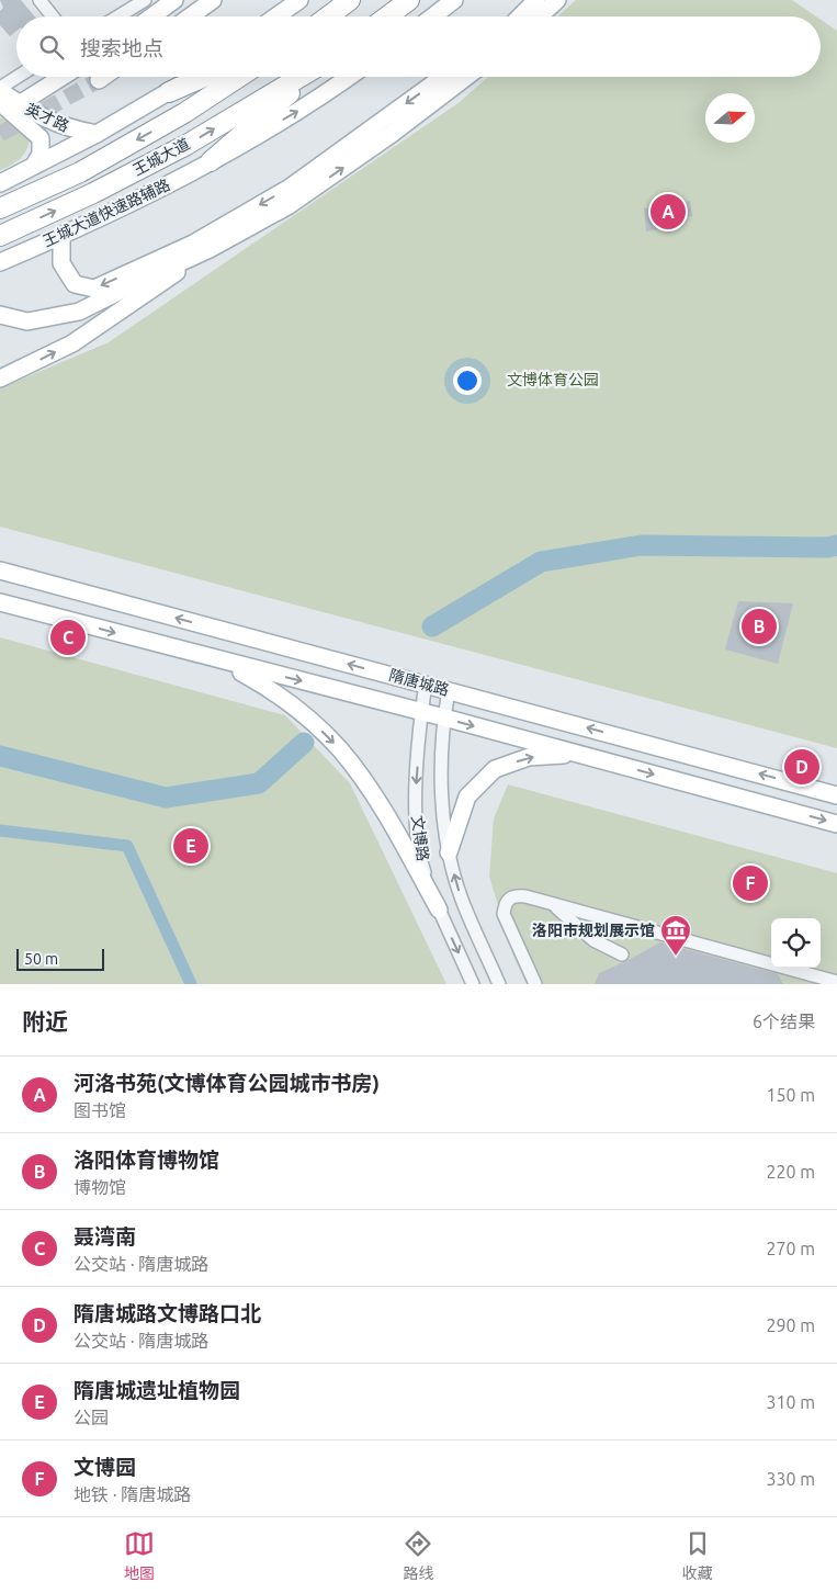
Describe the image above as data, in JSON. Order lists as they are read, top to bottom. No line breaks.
{"streets":{"highway":["王城大道"],"main road":["英才路","王城大道快速路辅路","隋唐城路"],"street":["文博路"]},"crossings":[["王城大道","王城大道快速路辅路"],["隋唐城路","文博路"]],"parks":["文博体育公园"],"places":{"museum":["洛阳市规划展示馆"]},"scale_bar":"50 m","north":"right","page":{"search":"搜索地点","pins":["A","B","C","D","E","F"],"scale":"50 m","heading":["附近","6个结果"],"list":[{"mark":"A","name":"河洛书苑(文博体育公园城市书房)","note":"图书馆","value":"150 m"},{"mark":"B","name":"洛阳体育博物馆","note":"博物馆","value":"220 m"},{"mark":"C","name":"聂湾南","note":"公交站 · 隋唐城路","value":"270 m"},{"mark":"D","name":"隋唐城路文博路口北","note":"公交站 · 隋唐城路","value":"290 m"},{"mark":"E","name":"隋唐城遗址植物园","note":"公园","value":"310 m"},{"mark":"F","name":"文博园","note":"地铁 · 隋唐城路","value":"330 m"}],"nav":["地图","路线","收藏"]}}
